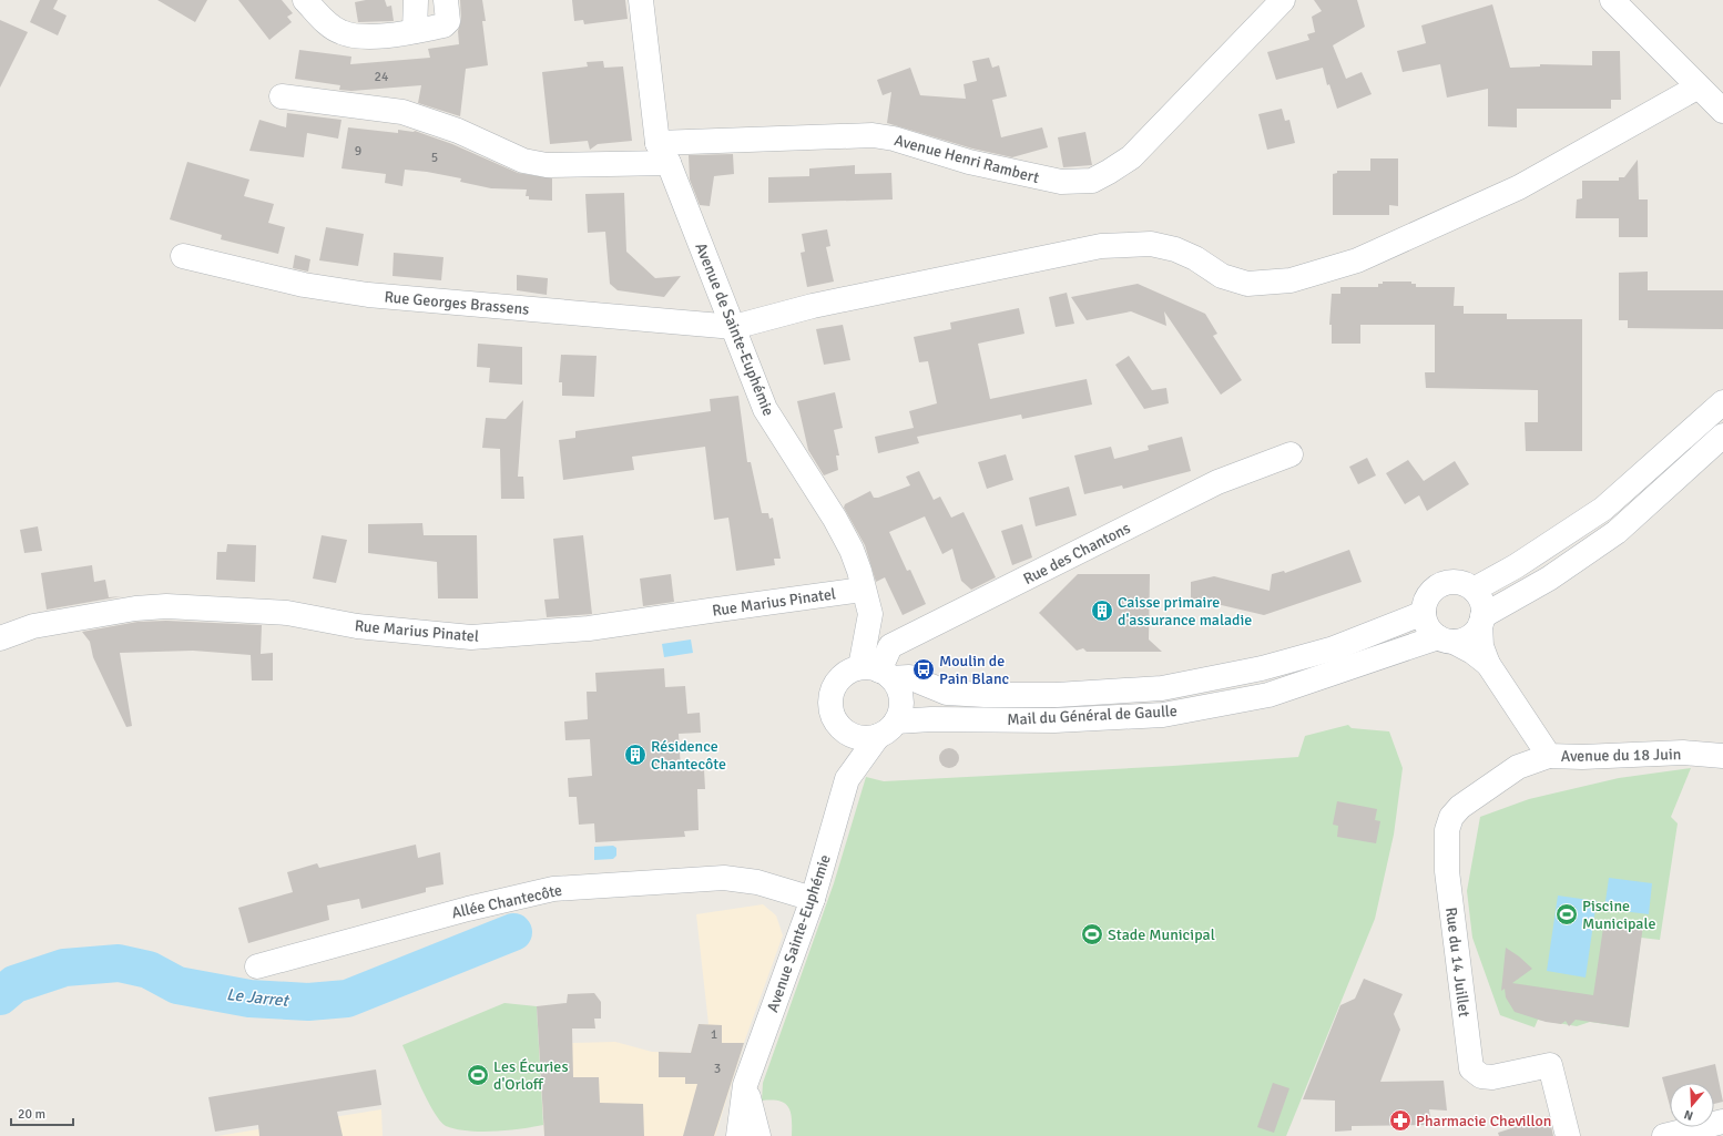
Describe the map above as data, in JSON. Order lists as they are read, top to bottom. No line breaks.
{"streets":{"street":["Avenue Henri Rambert","Rue Georges Brassens","Avenue de Sainte-Euphémie","Rue des Chantons","Rue Marius Pinatel","Mail du Général de Gaulle","Avenue du 18 Juin","Allée Chantecôte","Avenue Sainte-Euphémie","Rue du 14 Juillet"]},"crossings":[["Avenue Henri Rambert","Avenue de Sainte-Euphémie"],["Rue Georges Brassens","Avenue de Sainte-Euphémie"],["Avenue de Sainte-Euphémie","Rue des Chantons"],["Avenue de Sainte-Euphémie","Rue Marius Pinatel"],["Avenue de Sainte-Euphémie","Mail du Général de Gaulle"],["Avenue de Sainte-Euphémie","Avenue Sainte-Euphémie"],["Rue des Chantons","Mail du Général de Gaulle"],["Rue des Chantons","Avenue Sainte-Euphémie"],["Mail du Général de Gaulle","Avenue du 18 Juin"],["Mail du Général de Gaulle","Avenue Sainte-Euphémie"],["Avenue du 18 Juin","Rue du 14 Juillet"],["Allée Chantecôte","Avenue Sainte-Euphémie"]],"water":["Le Jarret"],"places":{"building":["Caisse primaire d'assurance maladie","Résidence Chantecôte"],"bus stop":["Moulin de Pain Blanc"],"sports":["Piscine Municipale","Stade Municipal","Les Écuries d'Orloff"],"pharmacy":["Pharmacie Chevillon"]},"house_numbers":["24","9","5","1","3"],"scale_bar":"20 m","north":"bottom"}
